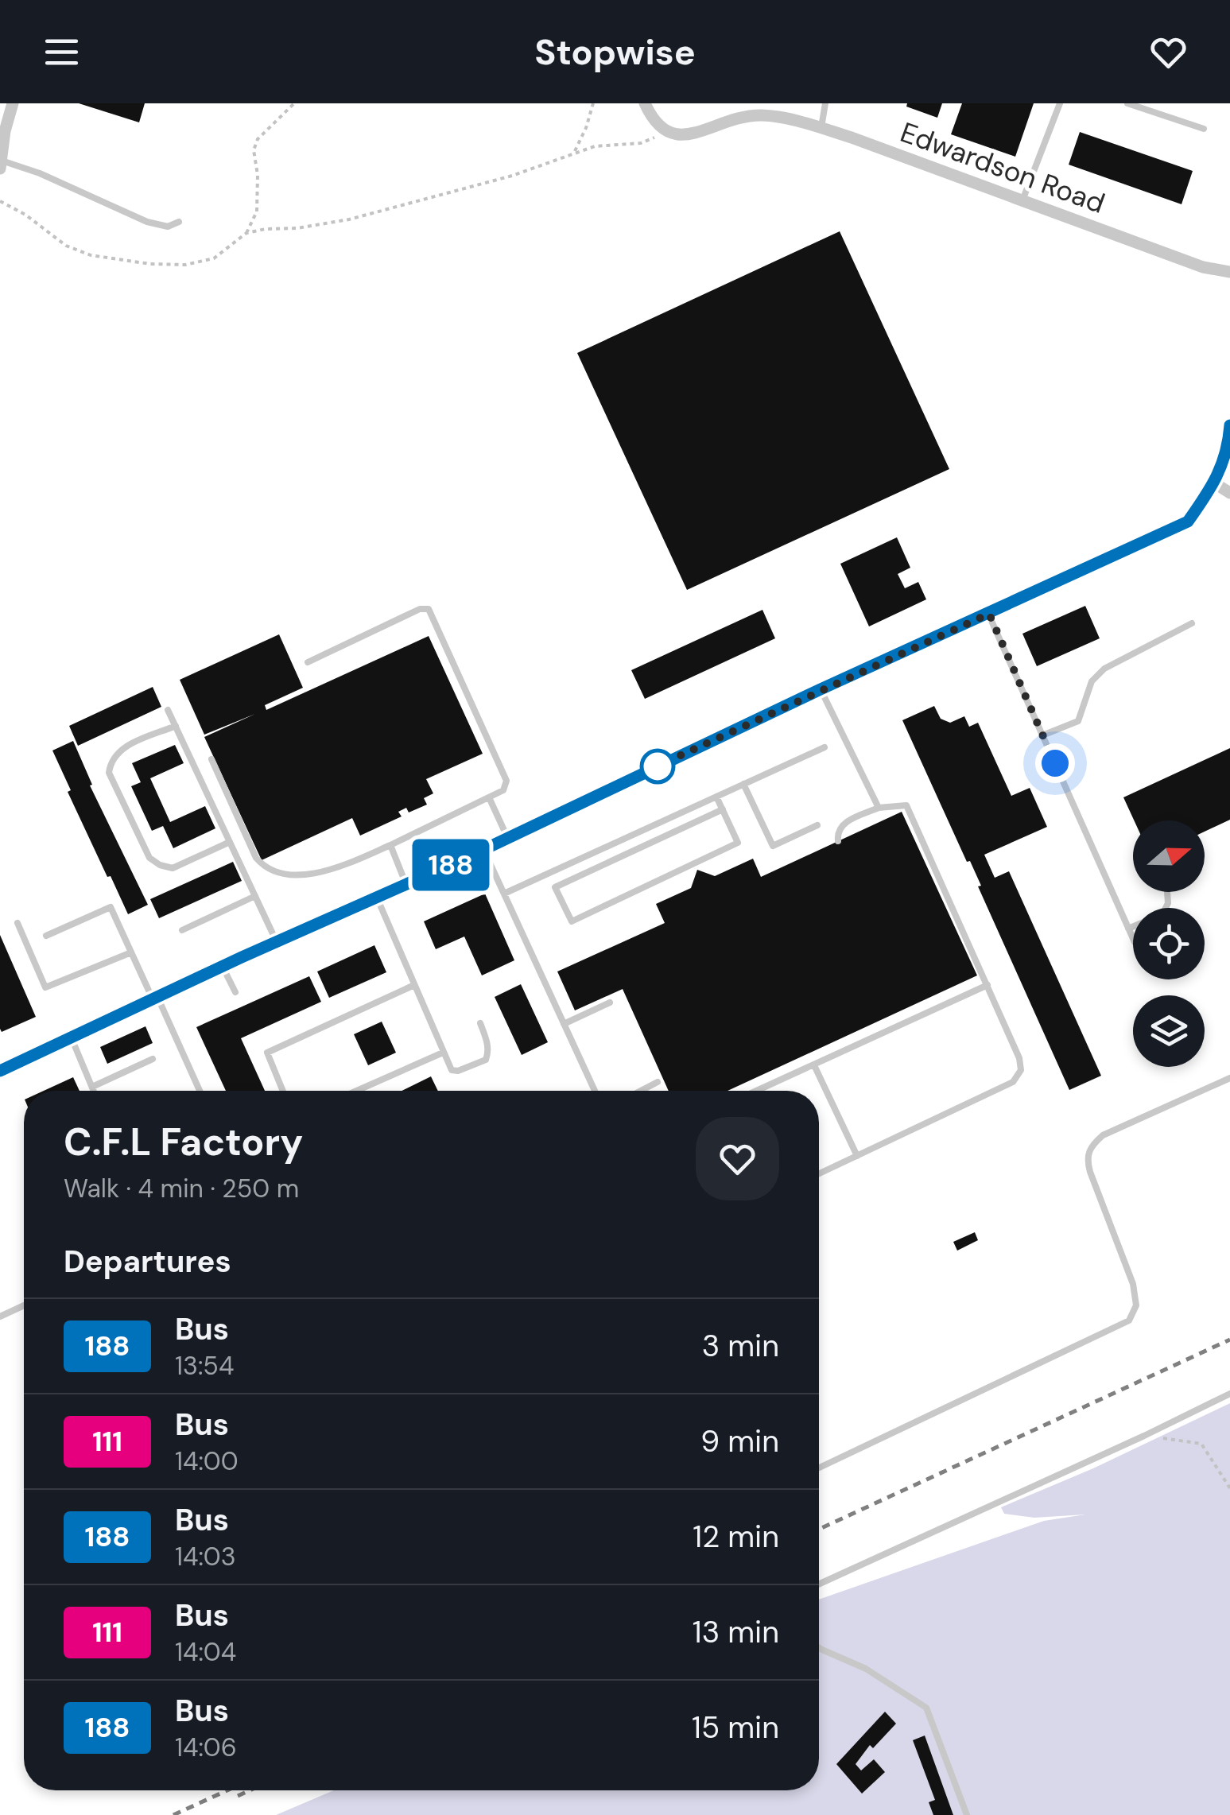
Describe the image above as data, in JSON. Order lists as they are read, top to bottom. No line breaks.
{"streets":{"street":["Edwardson Road"]},"lines":["bus line 188"],"north":"right","page":{"header":"Stopwise","on_map":"188","heading":[["C.F.L Factory","Walk · 4 min · 250 m"],"Departures"],"list":[{"mark":"188","name":"Bus","note":"13:54","value":"3 min"},{"mark":"111","name":"Bus","note":"14:00","value":"9 min"},{"mark":"188","name":"Bus","note":"14:03","value":"12 min"},{"mark":"111","name":"Bus","note":"14:04","value":"13 min"},{"mark":"188","name":"Bus","note":"14:06","value":"15 min"}]}}
